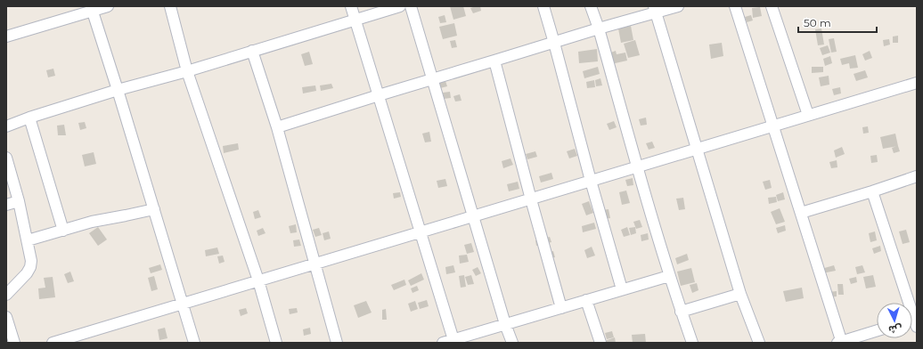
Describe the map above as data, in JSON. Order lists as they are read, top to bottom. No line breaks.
{"scale_bar":"50 m","north":"bottom"}
